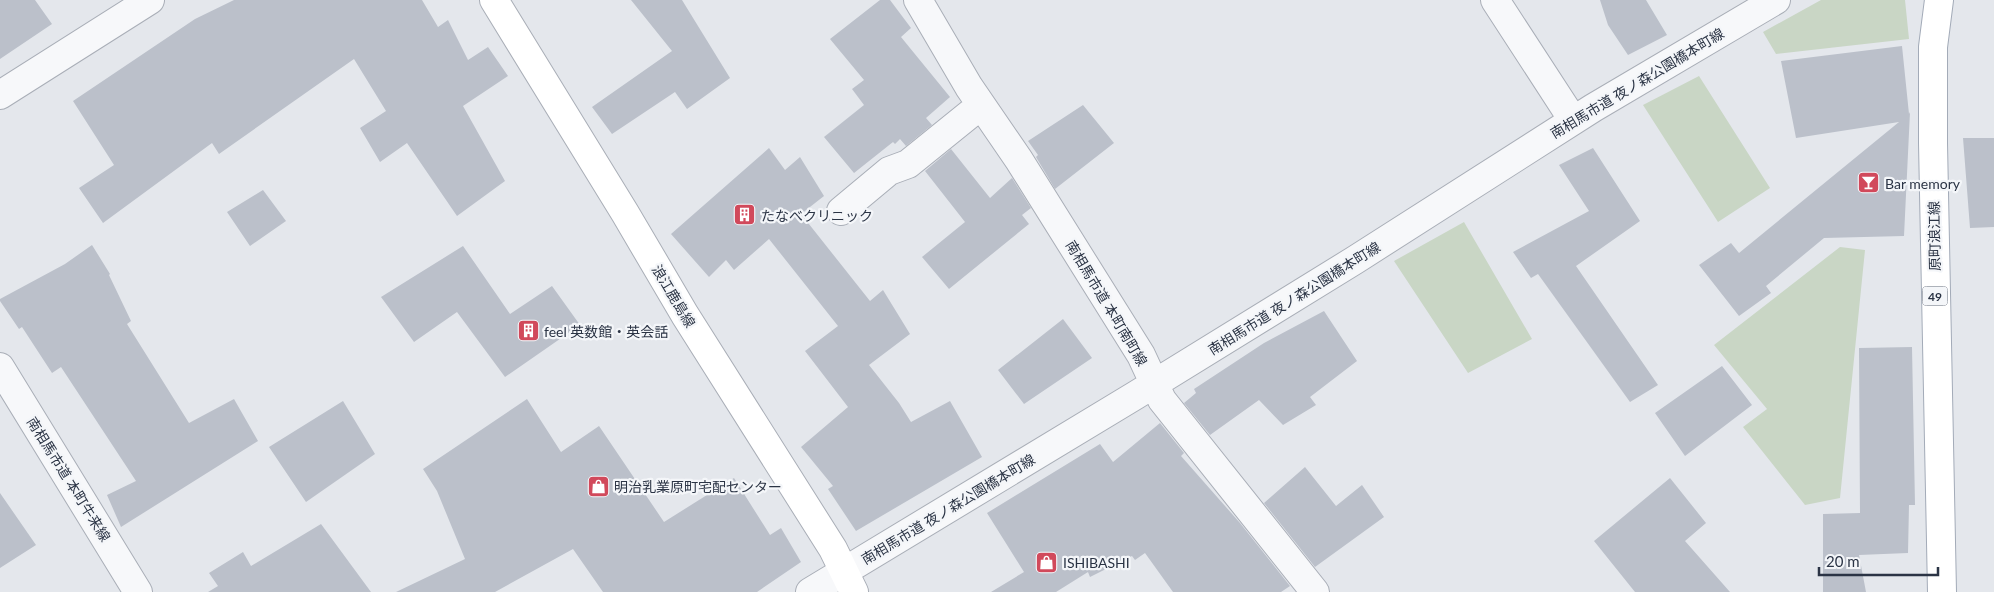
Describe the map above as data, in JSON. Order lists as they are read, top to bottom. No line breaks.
{"streets":{"main road":["原町浪江線","浪江鹿島線","49"],"street":["南相馬市道 夜ノ森公園橋本町線","南相馬市道 本町南町線","南相馬市道 本町牛来線"]},"crossings":[["南相馬市道 夜ノ森公園橋本町線","浪江鹿島線"],["南相馬市道 夜ノ森公園橋本町線","南相馬市道 本町南町線"]],"places":{"bar":["Bar memory"],"building":["たなべクリニック","feel 英数館・英会話"],"shop":["明治乳業原町宅配センター","ISHIBASHI"]},"scale_bar":"20 m"}
